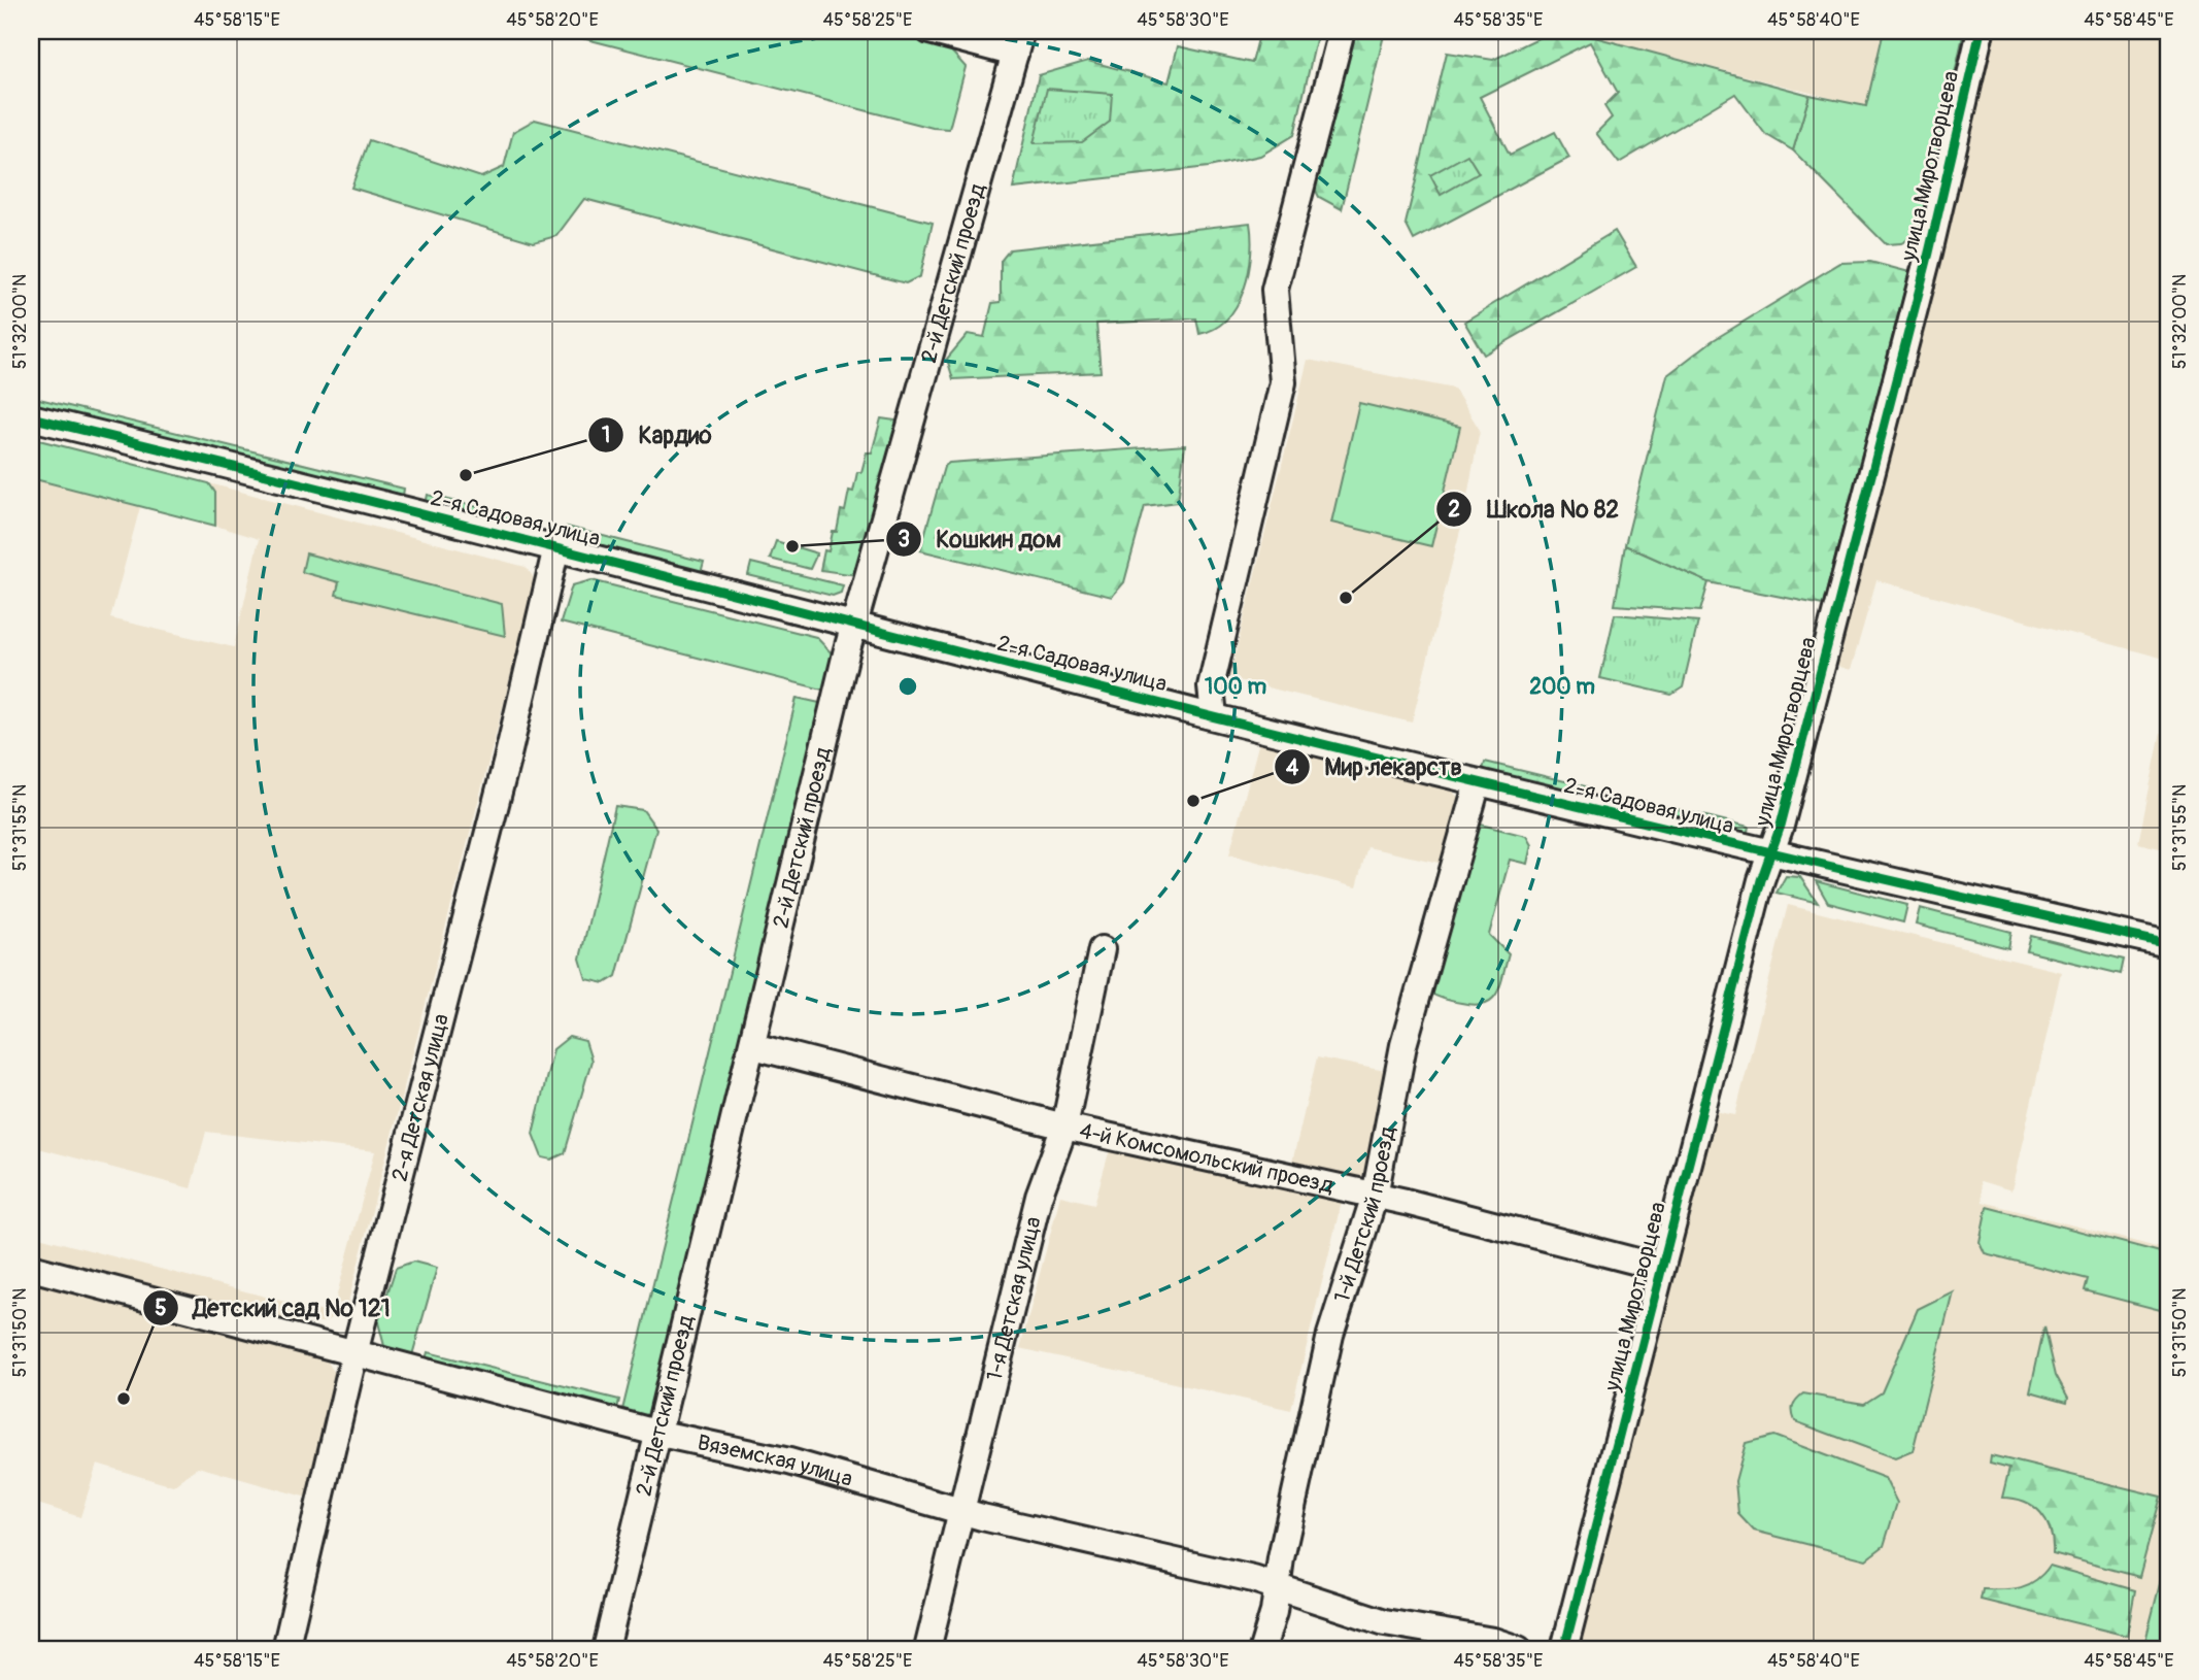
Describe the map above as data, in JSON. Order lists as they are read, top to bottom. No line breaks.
{"streets":{"street":["улица Миротворцева","2-й Детский проезд","2-я Садовая улица","2-я Детская улица","4-й Комсомольский проезд","1-й Детский проезд","1-я Детская улица","Вяземская улица"]},"crossings":[["улица Миротворцева","2-я Садовая улица"],["улица Миротворцева","4-й Комсомольский проезд"],["2-й Детский проезд","2-я Садовая улица"],["2-й Детский проезд","4-й Комсомольский проезд"],["2-й Детский проезд","Вяземская улица"],["2-я Садовая улица","2-я Детская улица"],["2-я Садовая улица","1-й Детский проезд"],["2-я Детская улица","Вяземская улица"],["4-й Комсомольский проезд","1-й Детский проезд"],["4-й Комсомольский проезд","1-я Детская улица"],["1-й Детский проезд","Вяземская улица"],["1-я Детская улица","Вяземская улица"]],"places":["Кардио","Кошкин дом","Школа № 82","Мир лекарств","Детский сад № 121"],"coordinates":["45°58'15\"E","45°58'20\"E","45°58'25\"E","45°58'30\"E","45°58'35\"E","45°58'40\"E","45°58'45\"E","51°32'00\"N","51°31'55\"N","51°31'50\"N"],"rings":["100 m","200 m"]}
